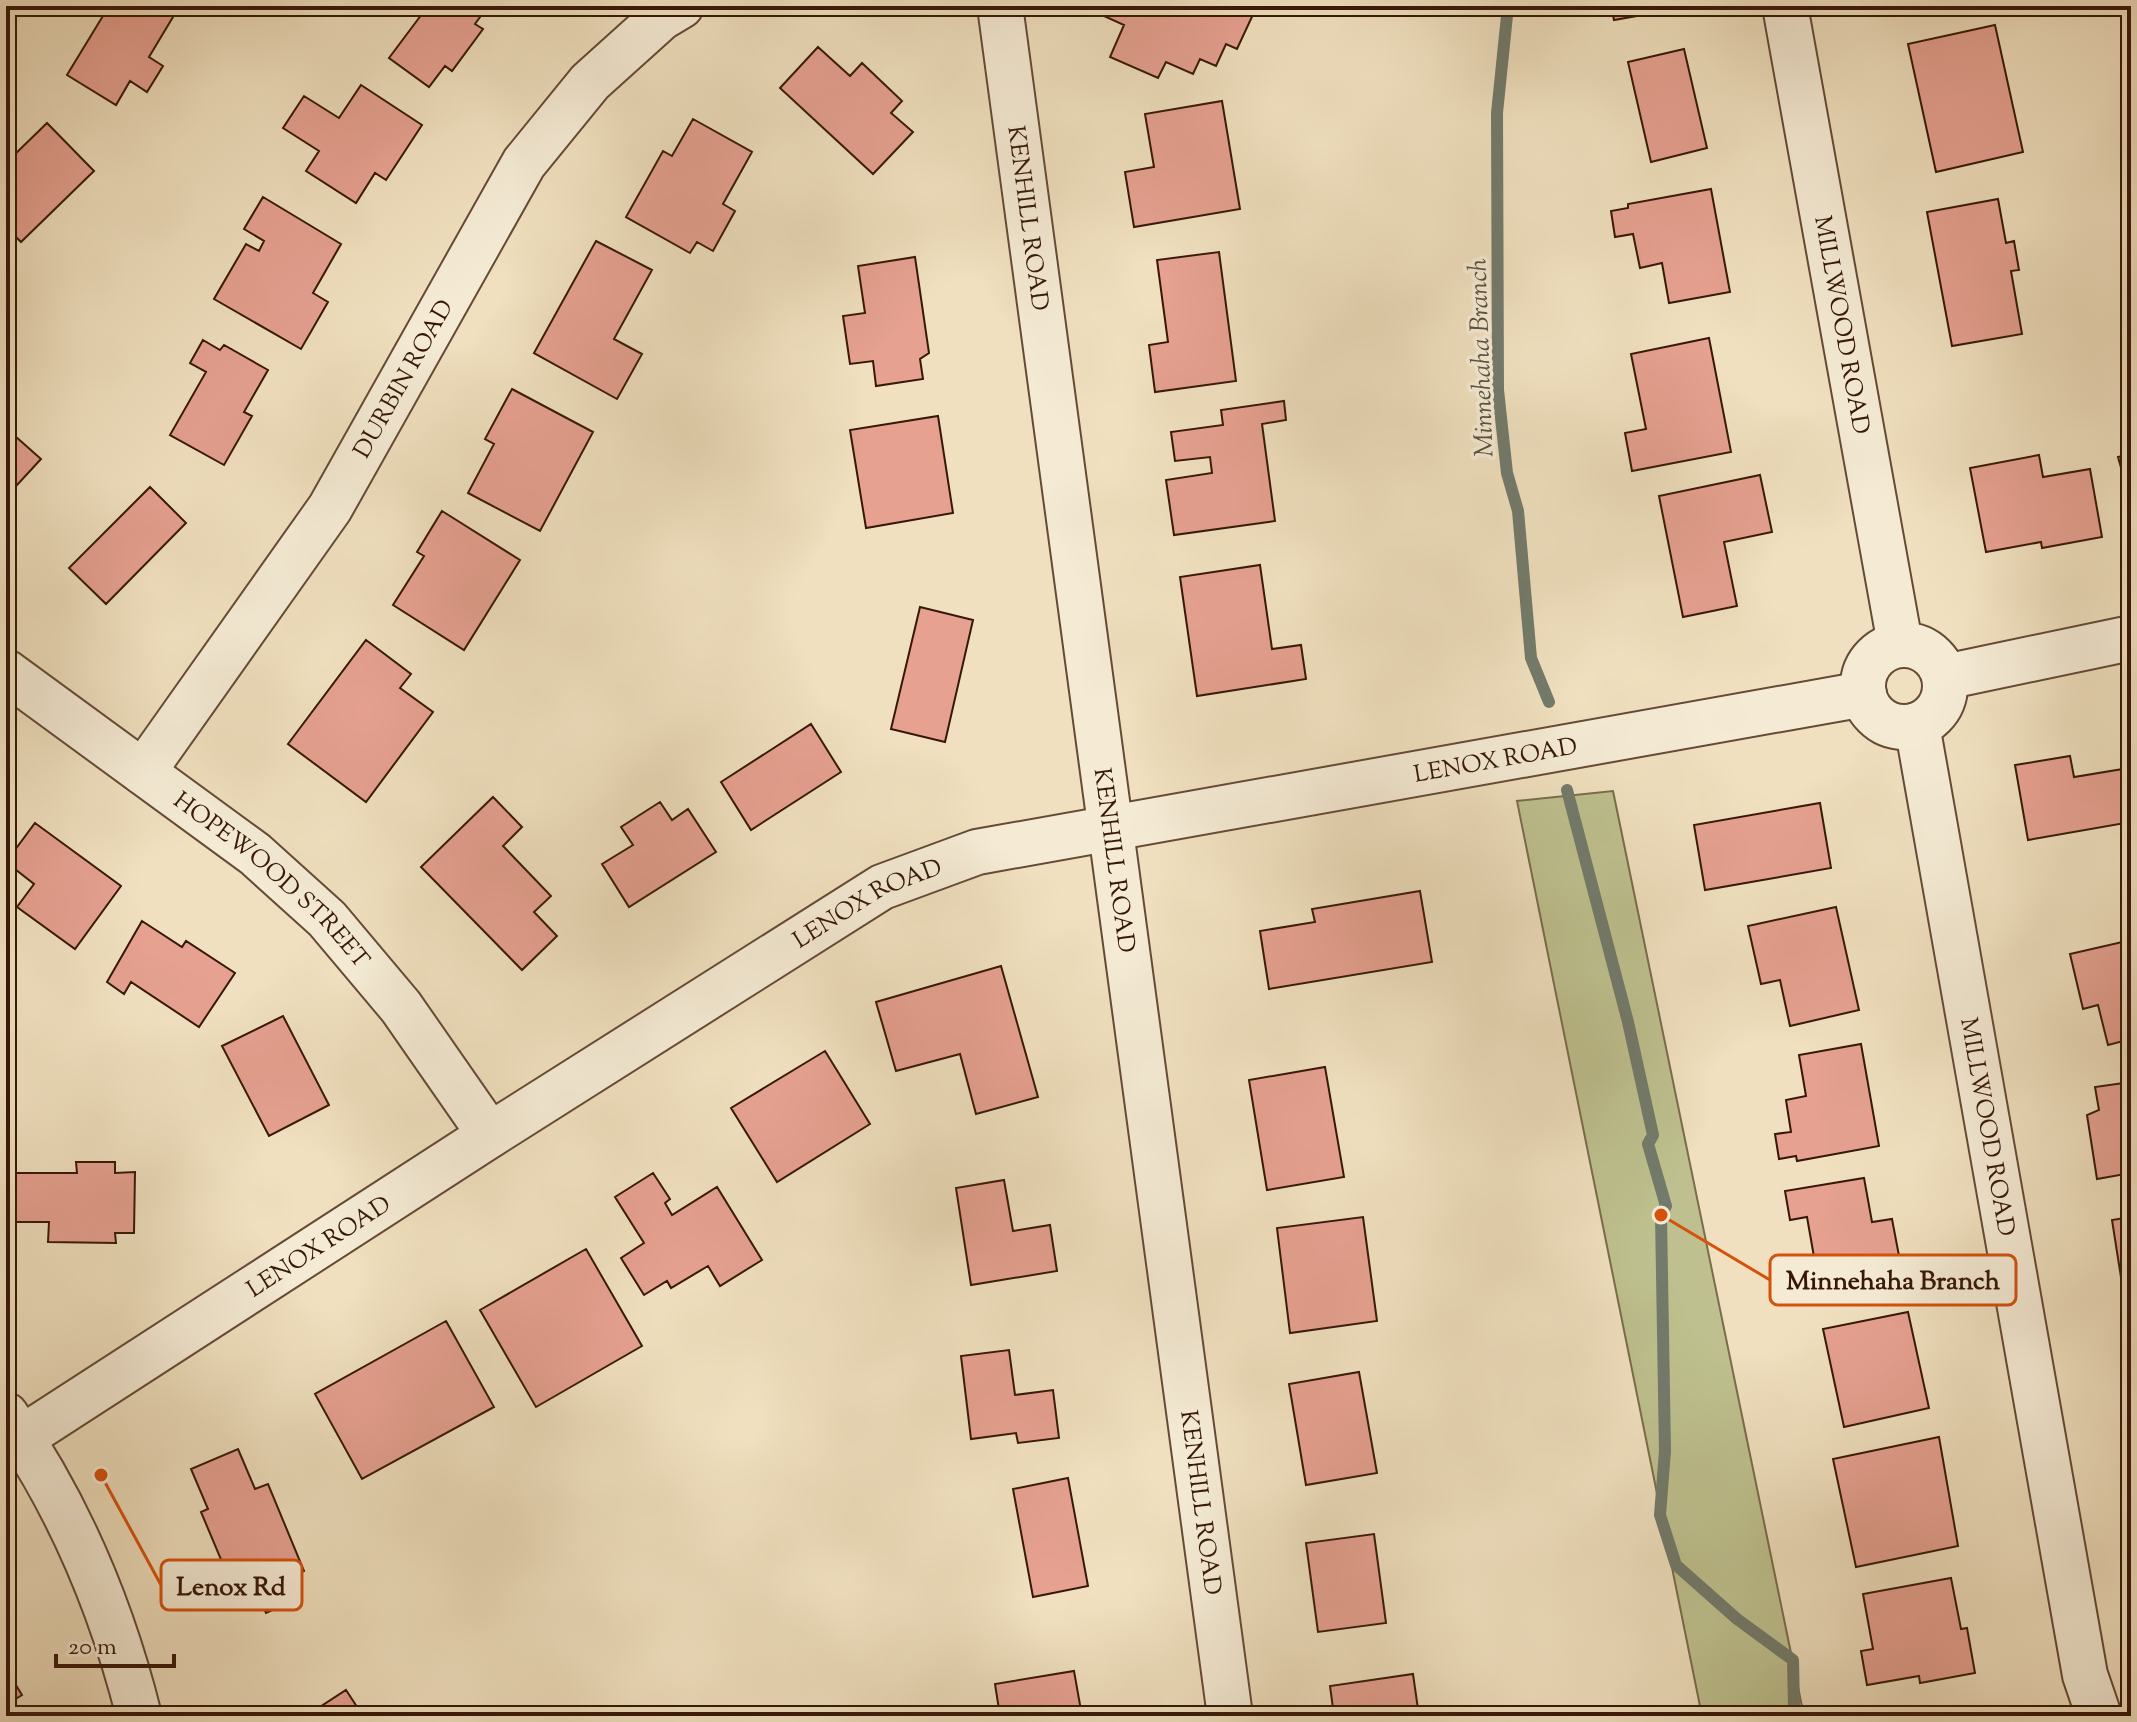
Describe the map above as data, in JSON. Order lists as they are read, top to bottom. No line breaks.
{"streets":{"street":["KENHILL ROAD","MILLWOOD ROAD","DURBIN ROAD","LENOX ROAD","HOPEWOOD STREET"]},"crossings":[["KENHILL ROAD","LENOX ROAD"],["MILLWOOD ROAD","LENOX ROAD"],["DURBIN ROAD","HOPEWOOD STREET"],["LENOX ROAD","HOPEWOOD STREET"]],"water":["Minnehaha Branch"],"places":["Minnehaha Branch","Lenox Rd"],"scale_bar":"20 m"}
